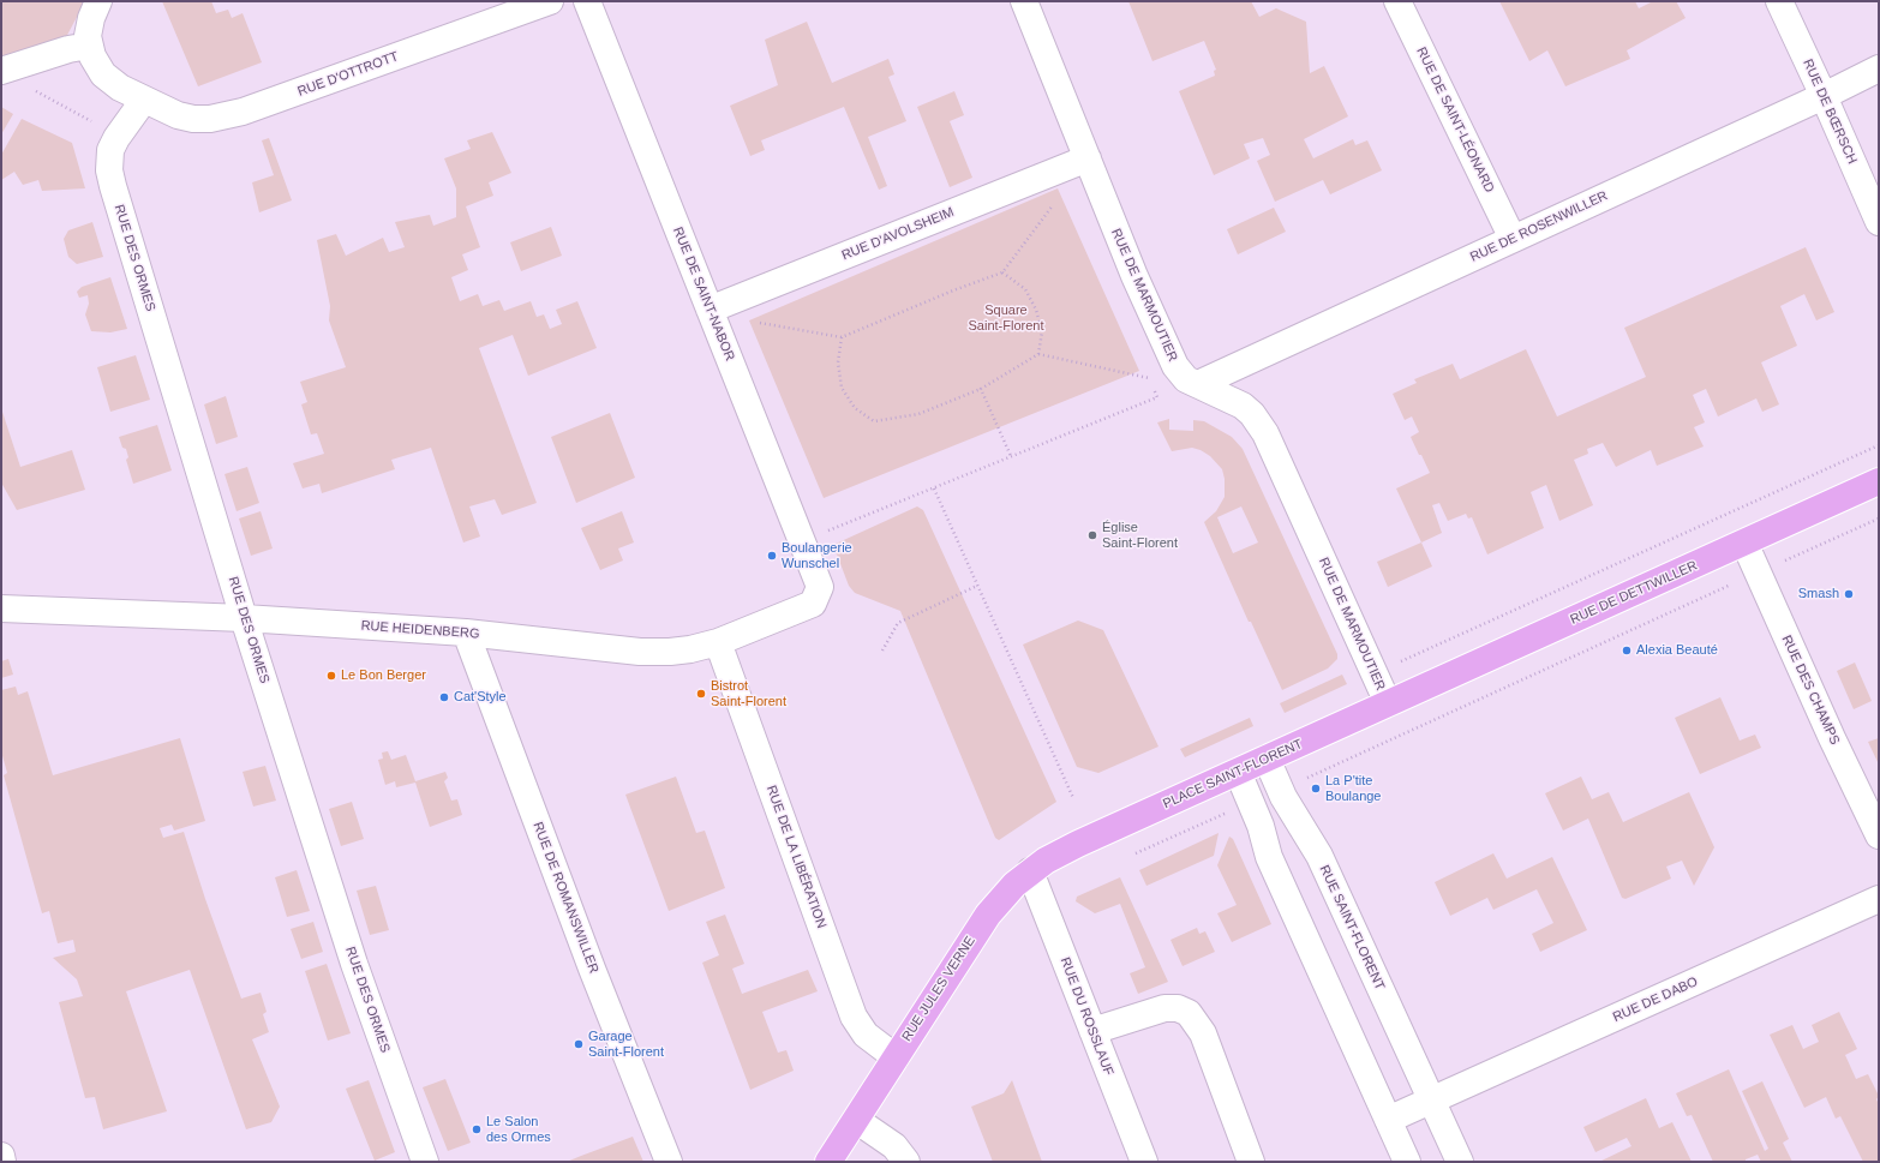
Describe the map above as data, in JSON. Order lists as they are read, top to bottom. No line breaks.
{"streets":{"main road":["RUE DE DETTWILLER","PLACE SAINT-FLORENT","RUE JULES VERNE"],"street":["RUE D'OTTROTT","RUE DE BŒRSCH","RUE DE SAINT-LÉONARD","RUE DE ROSENWILLER","RUE D'AVOLSHEIM","RUE DES ORMES","RUE DE SAINT-NABOR","RUE DE MARMOUTIER","RUE HEIDENBERG","RUE DES CHAMPS","RUE DE LA LIBÉRATION","RUE DE ROMANSWILLER","RUE SAINT-FLORENT","RUE DE DABO","RUE DU ROSSLAUF"]},"crossings":[["RUE D'OTTROTT","RUE DES ORMES"],["RUE DE BŒRSCH","RUE DE ROSENWILLER"],["RUE DE SAINT-LÉONARD","RUE DE ROSENWILLER"],["RUE DE ROSENWILLER","RUE DE MARMOUTIER"],["RUE D'AVOLSHEIM","RUE DE SAINT-NABOR"],["RUE D'AVOLSHEIM","RUE DE MARMOUTIER"],["RUE DES ORMES","RUE HEIDENBERG"],["RUE DE SAINT-NABOR","RUE HEIDENBERG"],["RUE DE MARMOUTIER","RUE DE DETTWILLER"],["RUE DE MARMOUTIER","PLACE SAINT-FLORENT"],["RUE DE DETTWILLER","RUE DES CHAMPS"],["RUE DE DETTWILLER","PLACE SAINT-FLORENT"],["RUE HEIDENBERG","RUE DE LA LIBÉRATION"],["RUE HEIDENBERG","RUE DE ROMANSWILLER"],["PLACE SAINT-FLORENT","RUE SAINT-FLORENT"],["PLACE SAINT-FLORENT","RUE JULES VERNE"],["RUE DE LA LIBÉRATION","RUE JULES VERNE"],["RUE SAINT-FLORENT","RUE DE DABO"],["RUE JULES VERNE","RUE DU ROSSLAUF"]],"parks":["Square Saint-Florent"],"places":["Église Saint-Florent","Boulangerie Wunschel","Smash","Alexia Beauté","Le Bon Berger","Bistrot Saint-Florent","Cat'Style","La P'tite Boulange","Garage Saint-Florent","Le Salon des Ormes"]}
